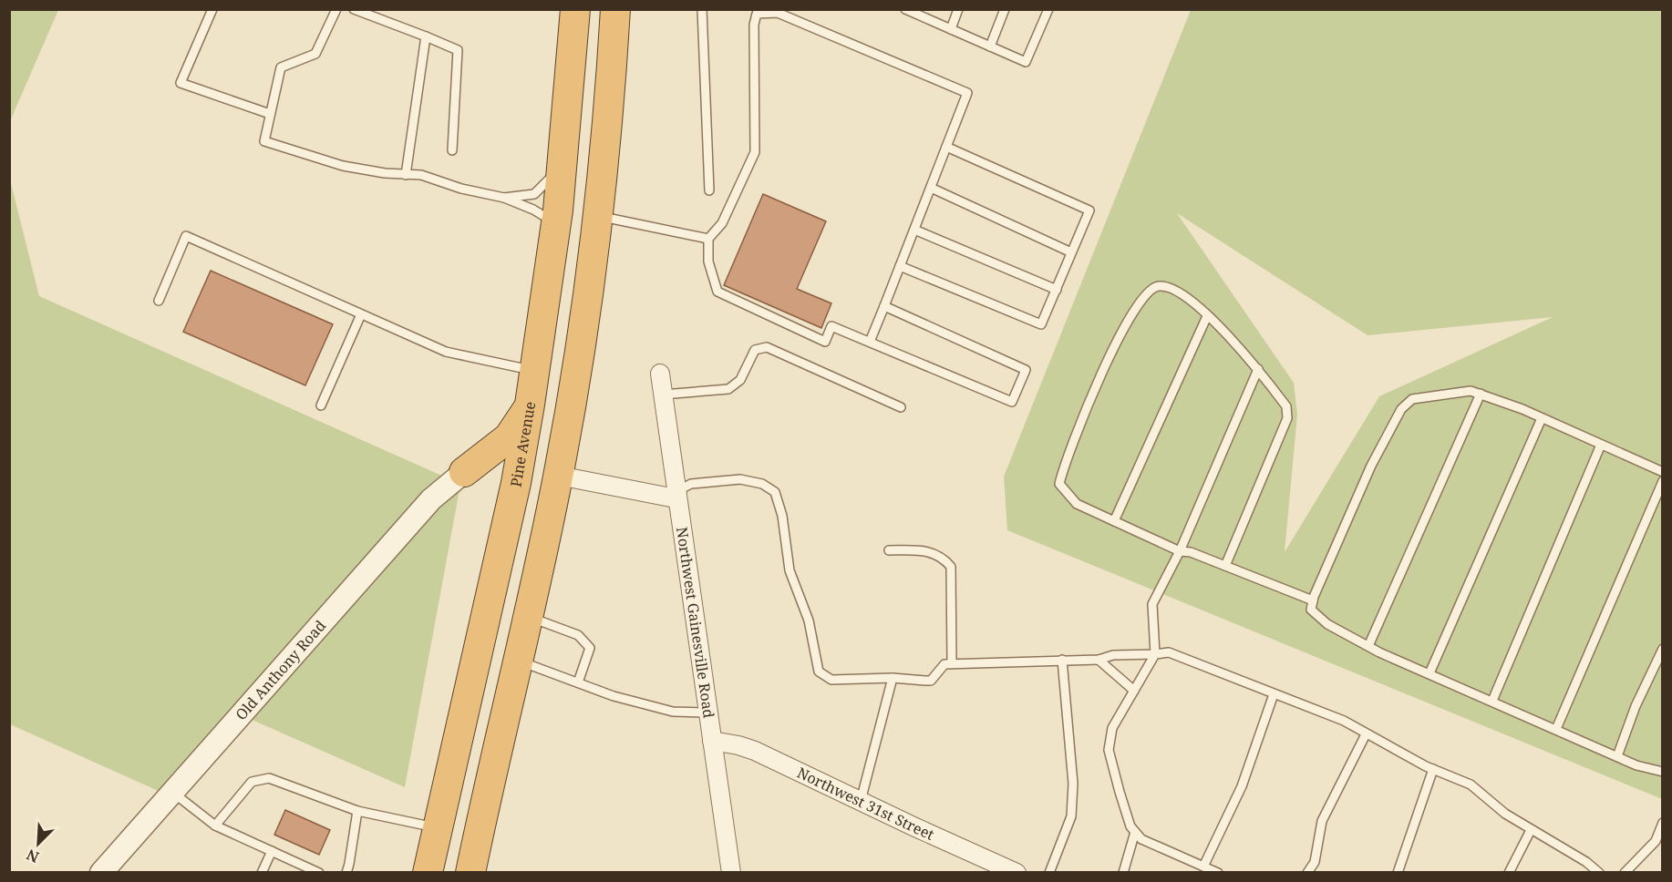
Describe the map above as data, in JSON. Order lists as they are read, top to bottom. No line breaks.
{"streets":{"highway":["Pine Avenue"],"street":["Northwest Gainesville Road","Old Anthony Road","Northwest 31st Street"]},"crossings":[["Northwest Gainesville Road","Northwest 31st Street"]],"north":"bottom left"}
